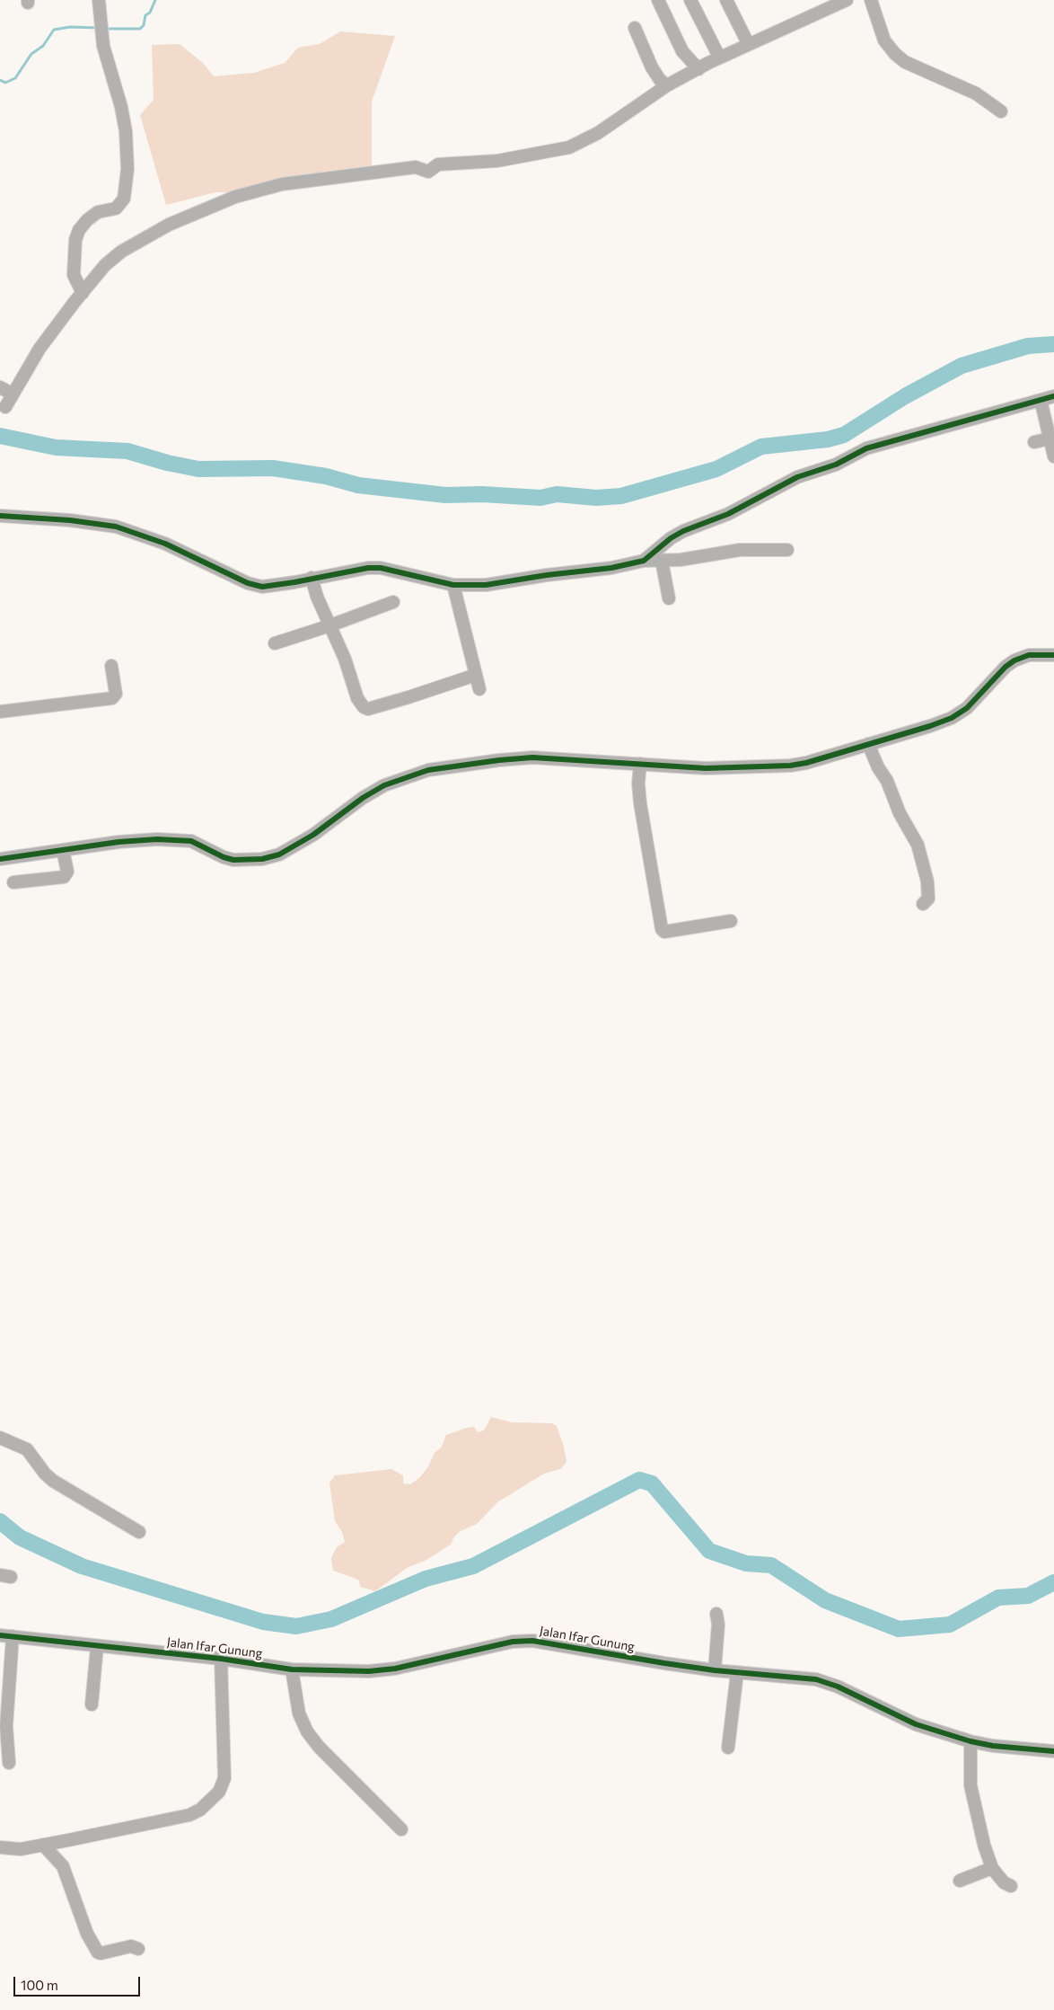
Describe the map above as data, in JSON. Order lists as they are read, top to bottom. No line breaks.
{"streets":{"street":["Jalan Ifar Gunung"]},"scale_bar":"100 m"}
